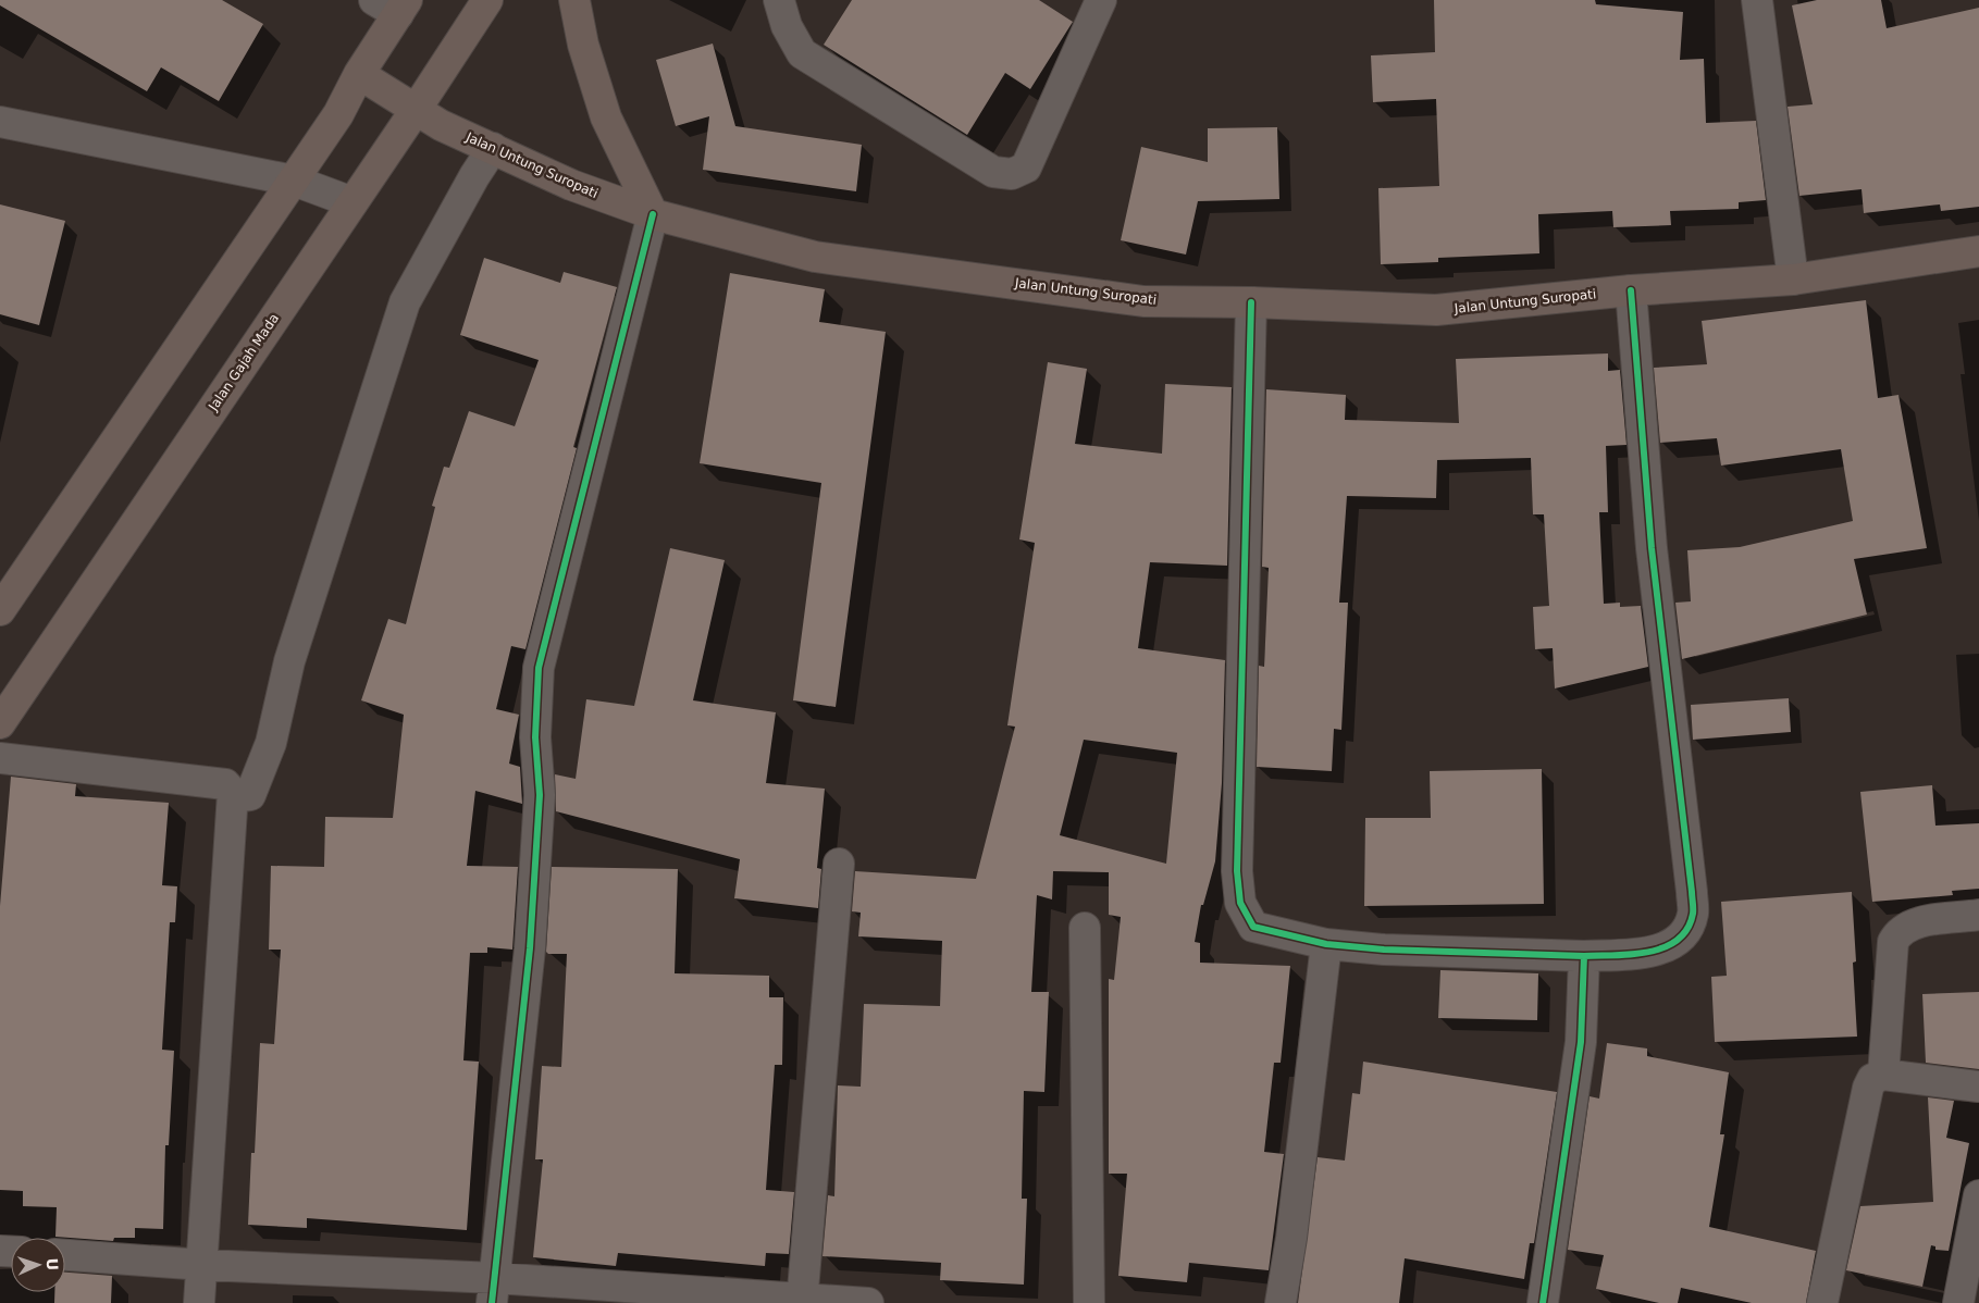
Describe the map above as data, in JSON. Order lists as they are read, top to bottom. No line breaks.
{"streets":{"main road":["Jalan Untung Suropati","Jalan Gajah Mada"]},"crossings":[["Jalan Untung Suropati","Jalan Gajah Mada"]],"north":"right"}
